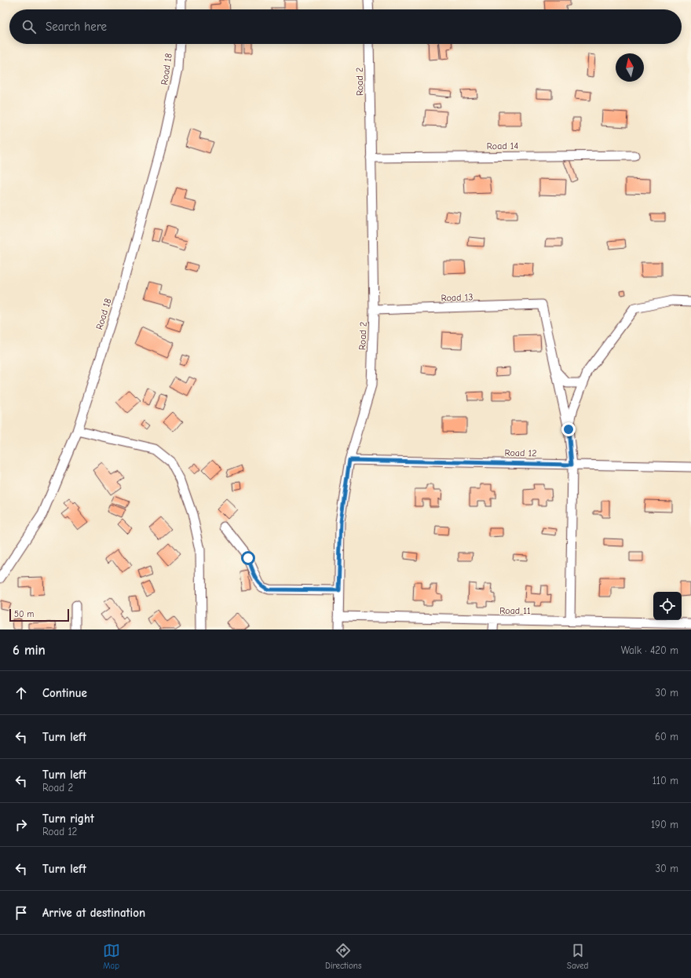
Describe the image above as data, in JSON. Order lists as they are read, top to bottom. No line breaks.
{"streets":{"street":["Road 18","Road 2","Road 14","Road 13","Road 12","Road 11"]},"crossings":[["Road 2","Road 14"],["Road 2","Road 13"],["Road 2","Road 12"],["Road 2","Road 11"]],"scale_bar":"50 m","north":"top","page":{"search":"Search here","scale":"50 m","heading":["6 min","Walk · 420 m"],"list":[["Continue","30 m"],["Turn left","60 m"],["Turn left","Road 2","110 m"],["Turn right","Road 12","190 m"],["Turn left","30 m"],"Arrive at destination"],"nav":["Map","Directions","Saved"]}}
